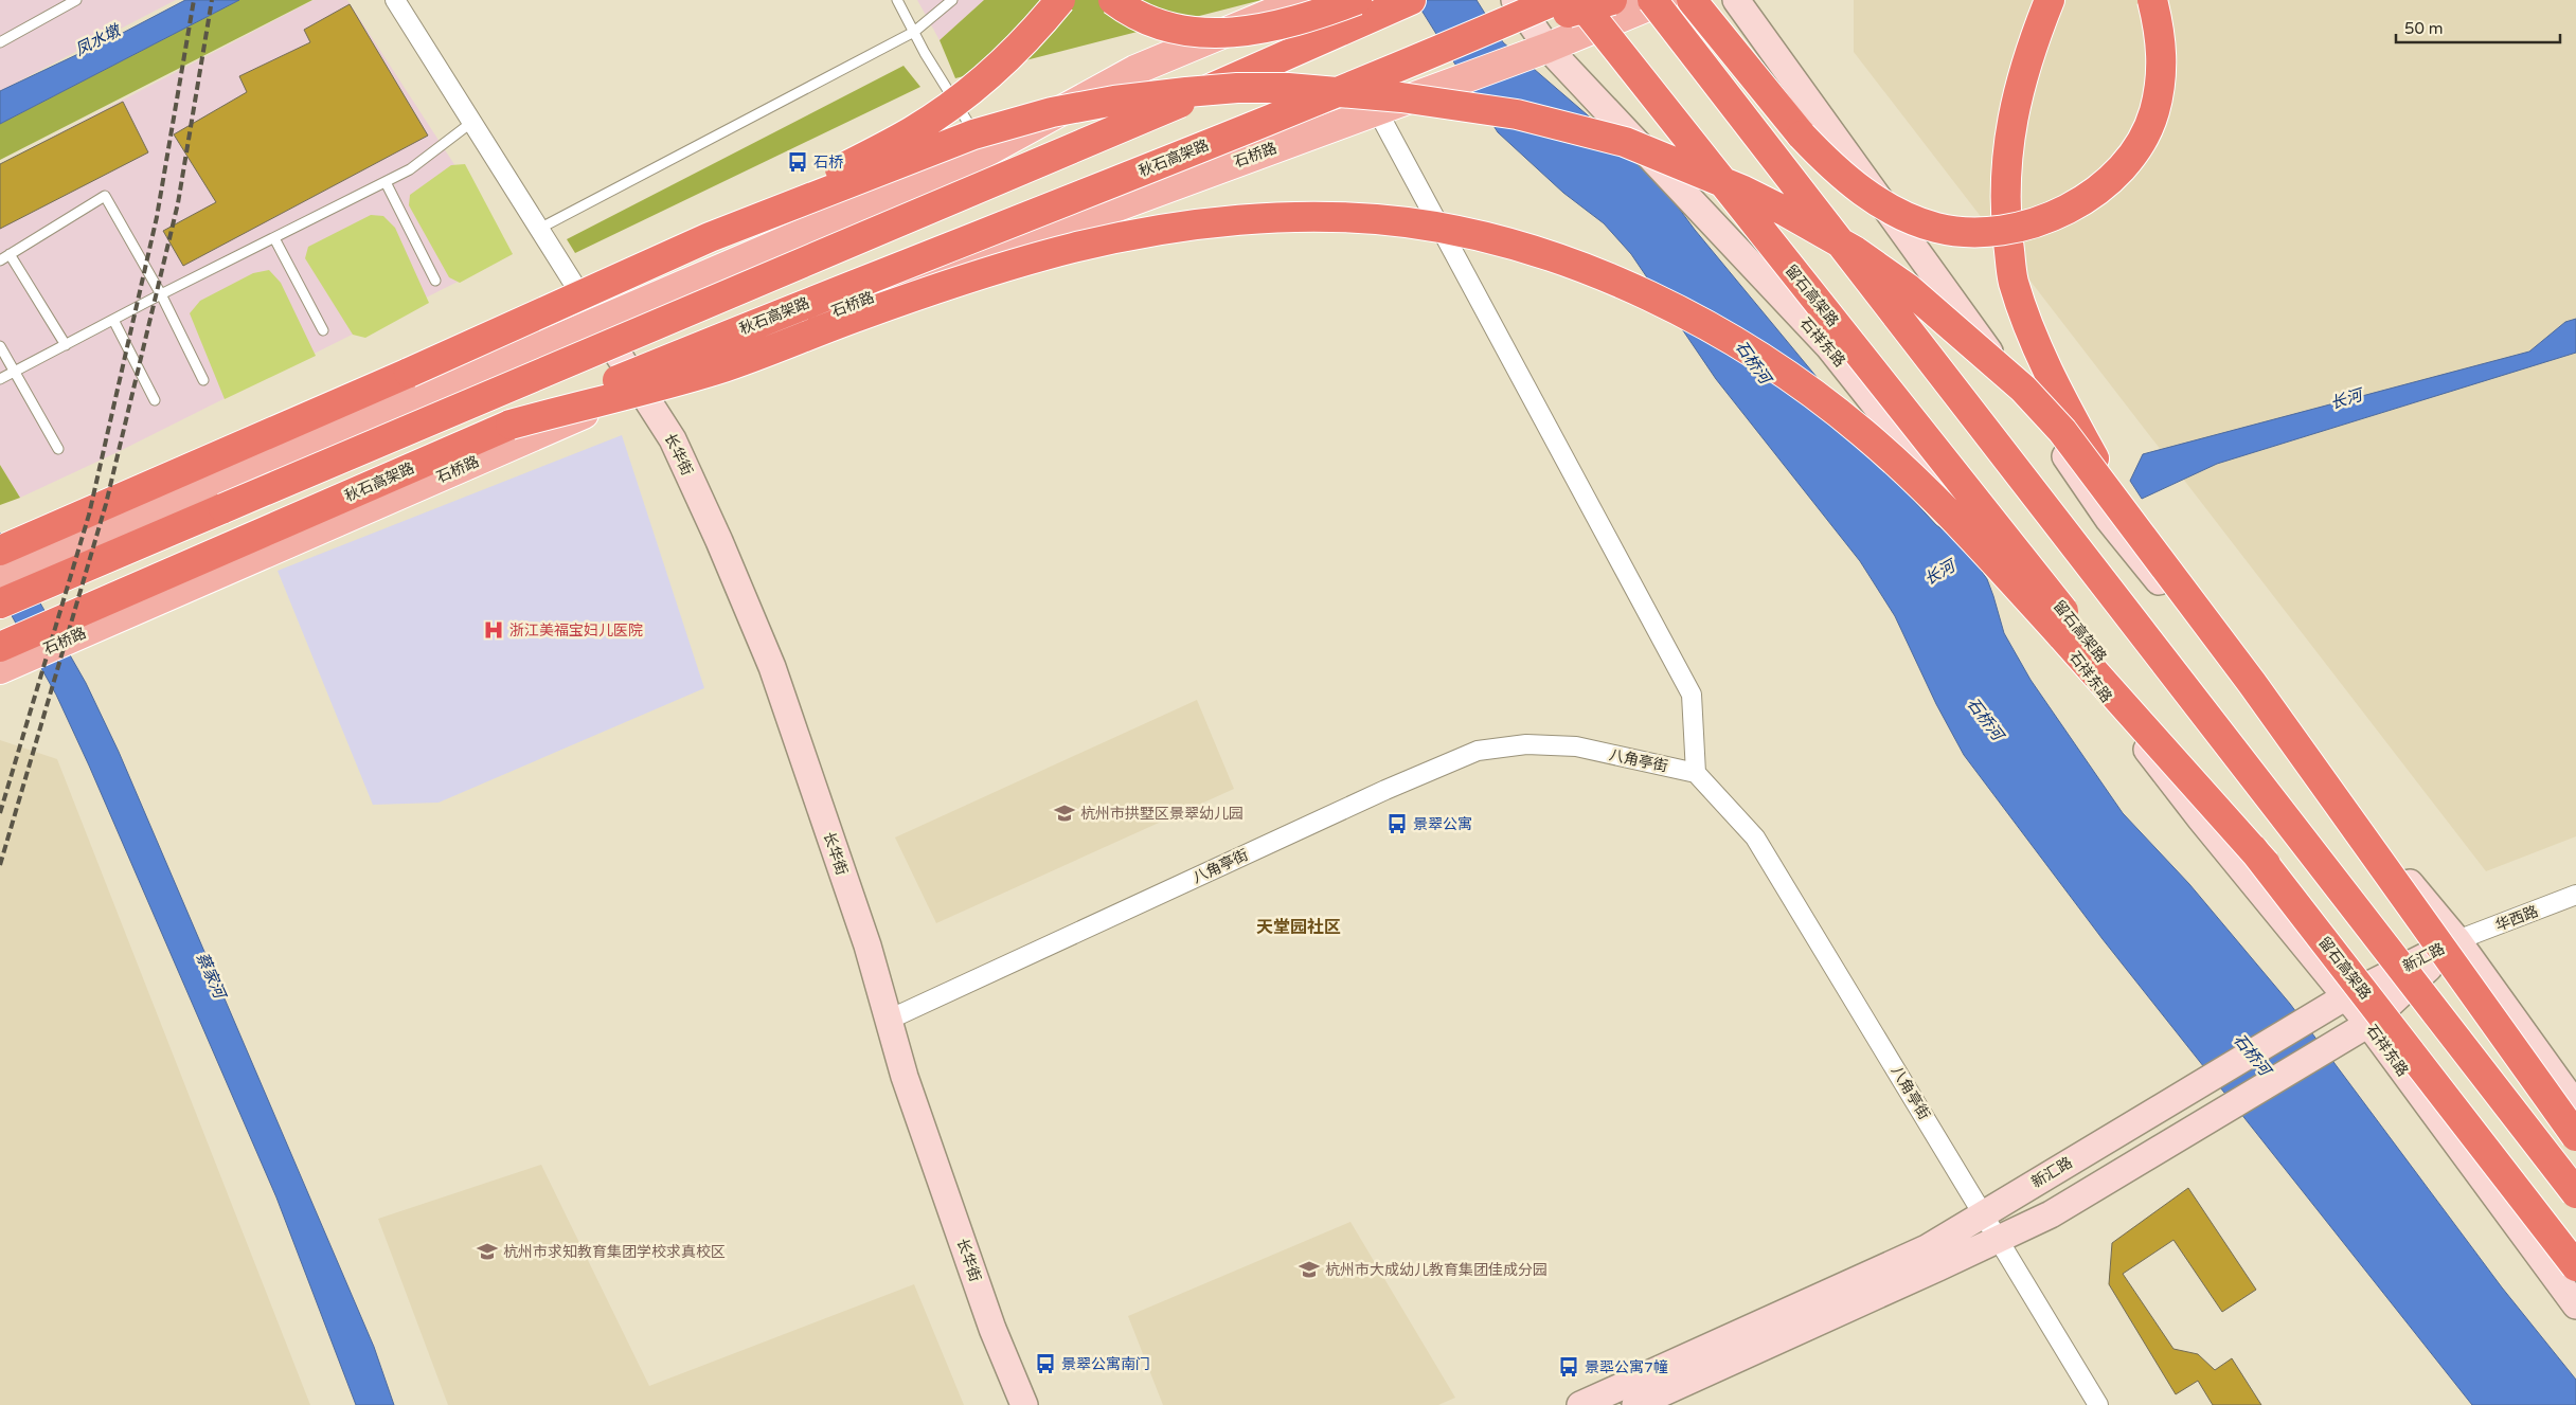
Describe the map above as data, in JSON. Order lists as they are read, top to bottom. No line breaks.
{"streets":{"highway":["秋石高架路","留石高架路"],"main road":["石桥路"],"street":["石祥东路","长华街","八角亭街","华西路","新汇路"]},"crossings":[["石桥路","秋石高架路"],["石桥路","石祥东路"],["石桥路","长华街"],["石祥东路","新汇路"],["长华街","八角亭街"],["八角亭街","新汇路"],["华西路","新汇路"]],"districts":["天堂园社区"],"water":["凤水墩","石桥河","长河","蔡家河"],"places":{"bus stop":["石桥","景翠公寓","景翠公寓南门","景翆公寓7幢"],"hospital":["浙江美福宝妇儿医院"],"school or university":["杭州市拱墅区景翠幼儿园","杭州市求知教育集团学校求真校区","杭州市大成幼儿教育集团佳成分园"]},"scale_bar":"50 m"}
